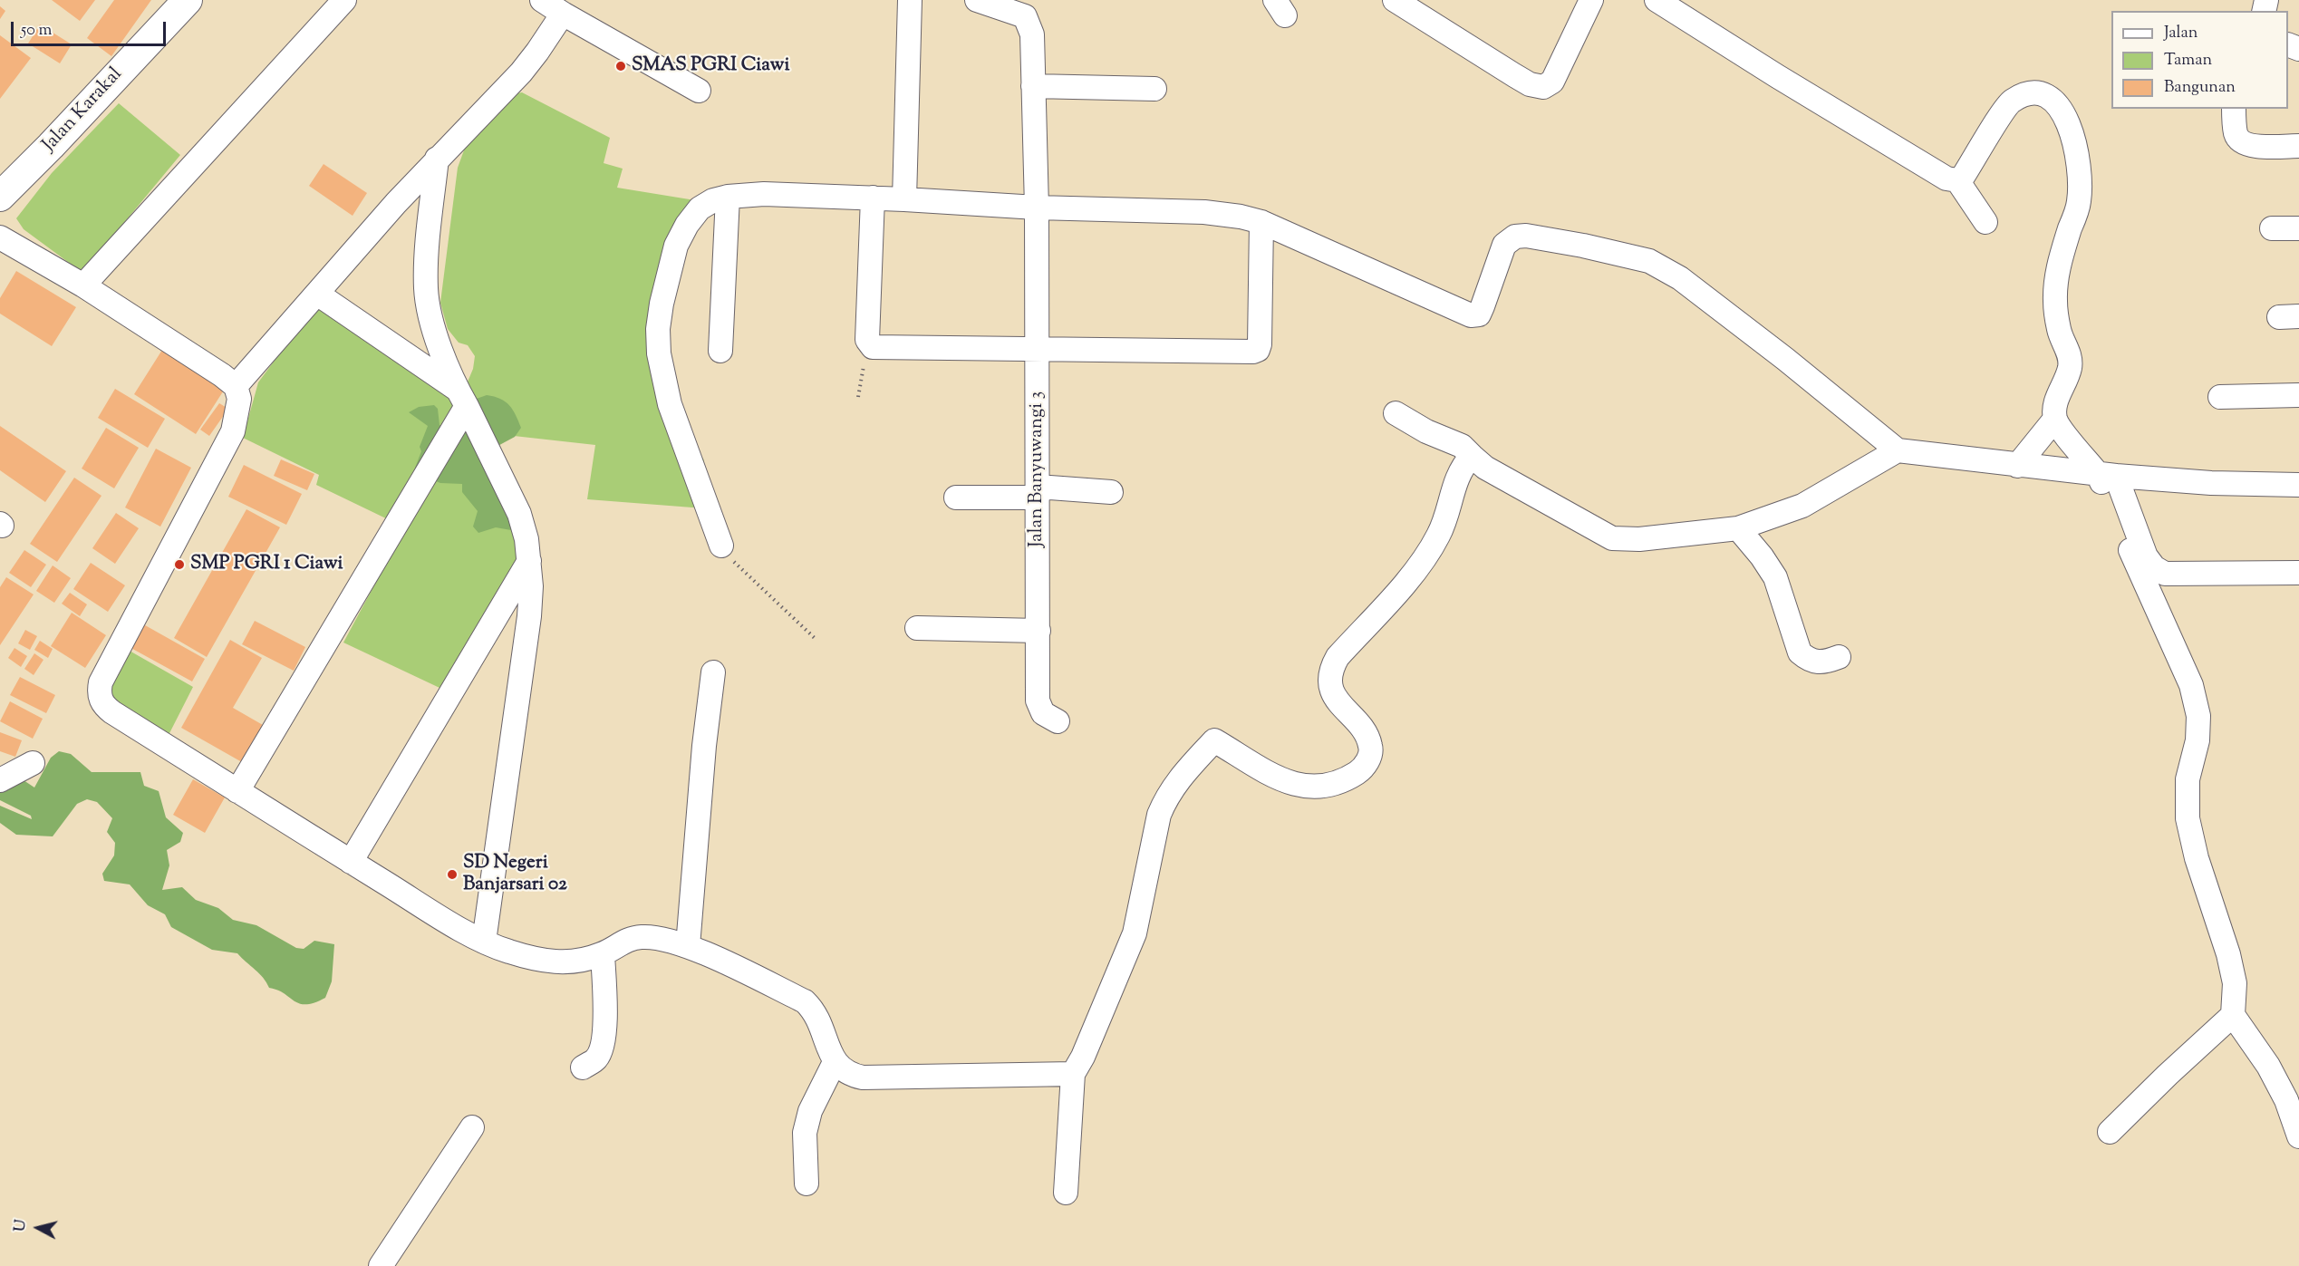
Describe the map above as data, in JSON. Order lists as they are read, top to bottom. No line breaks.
{"streets":{"main road":["Jalan Karakal"],"street":["Jalan Banyuwangi 3"]},"places":["SMAS PGRI Ciawi","SMP PGRI 1 Ciawi","SD Negeri Banjarsari 02"],"legend":["Jalan","Taman","Bangunan"],"scale_bar":"50 m","north":"left"}
